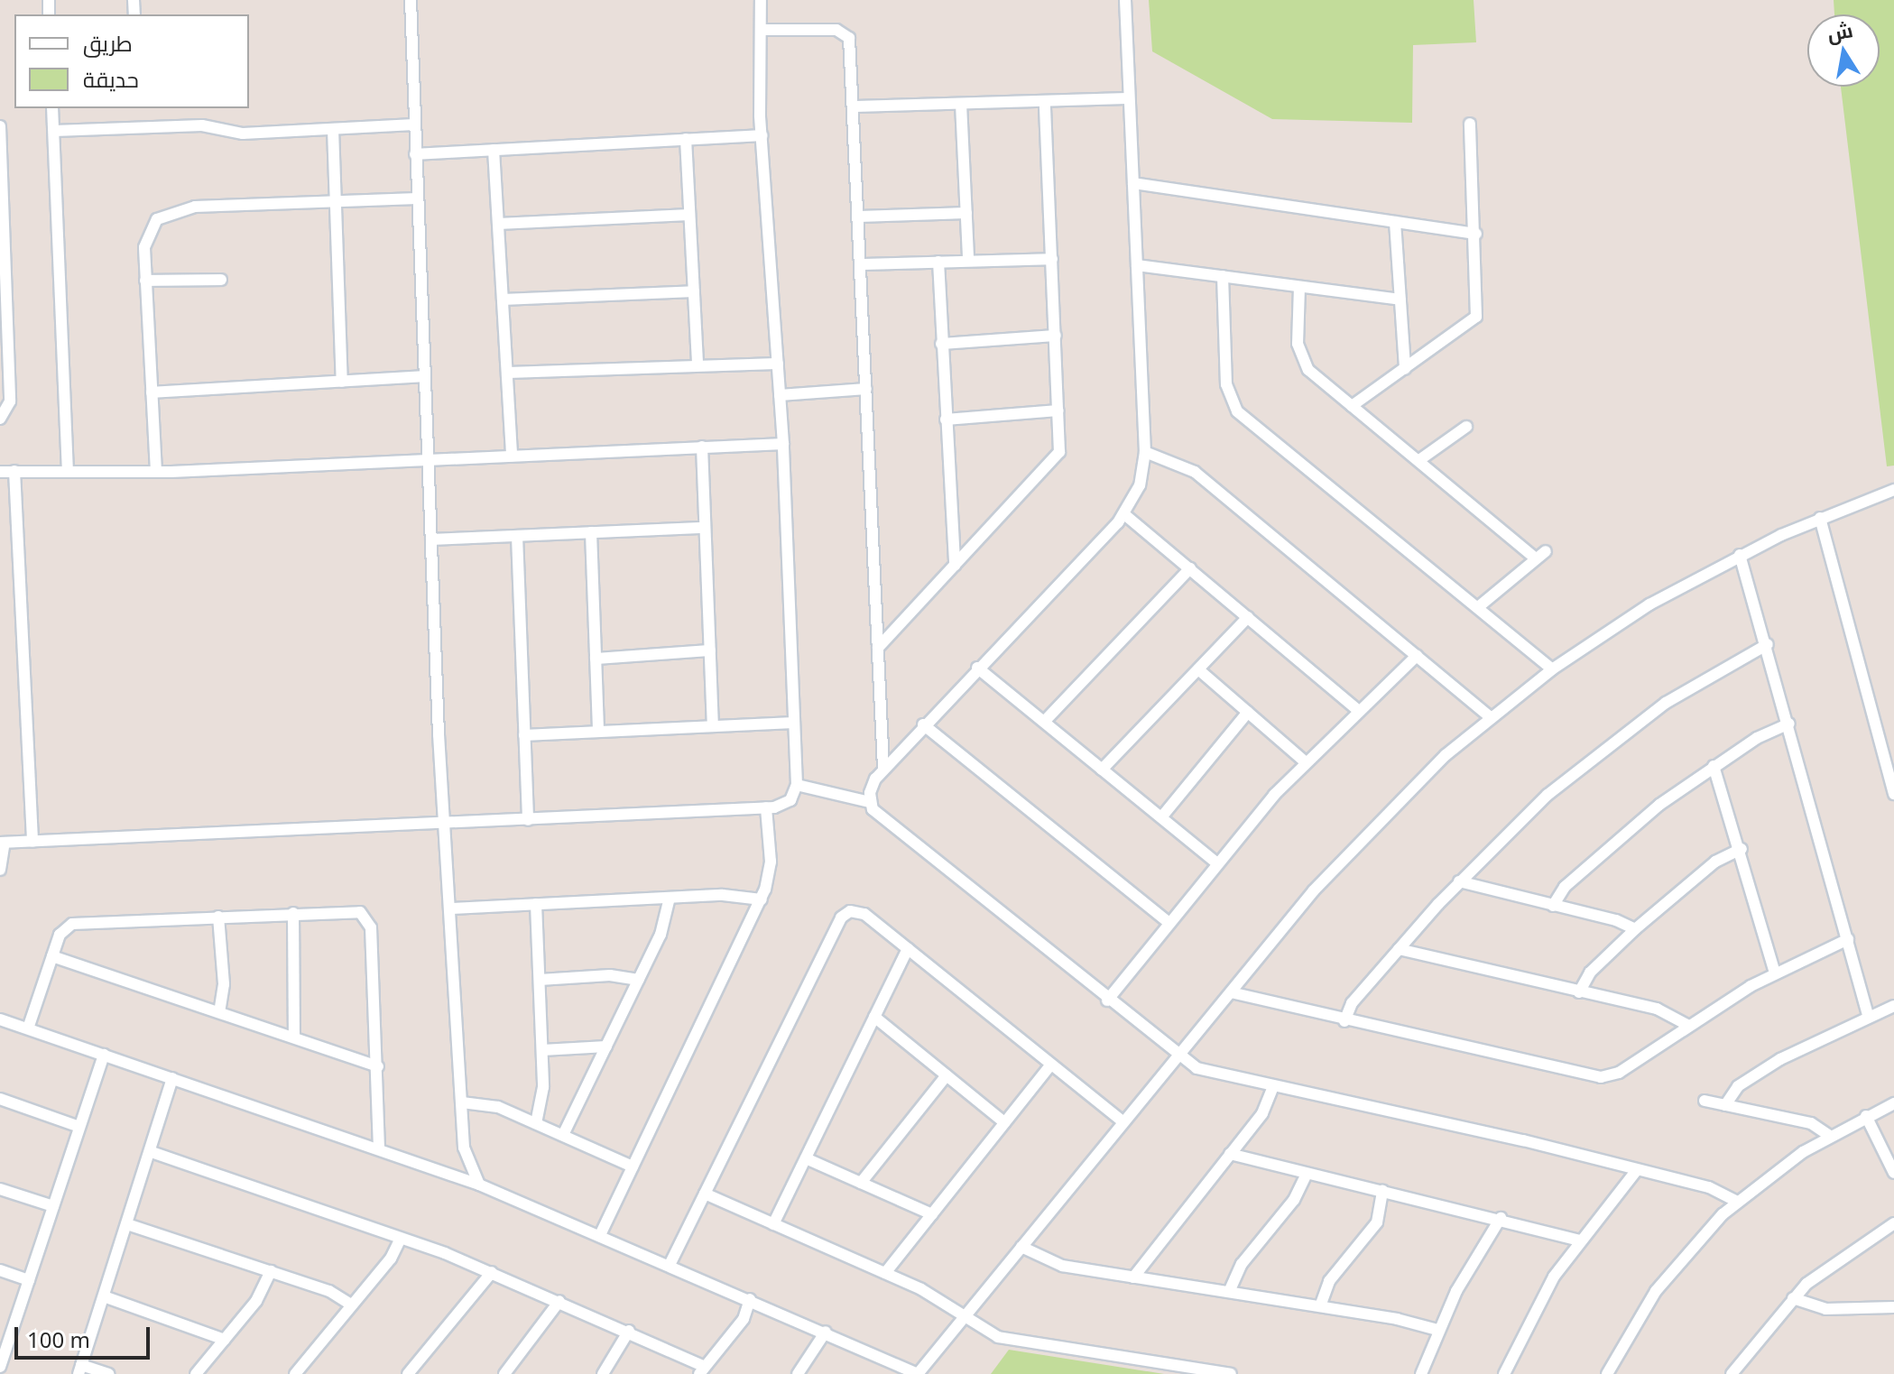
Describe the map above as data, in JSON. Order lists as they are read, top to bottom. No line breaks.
{"legend":["طريق","حديقة"],"scale_bar":"100 m","north":"top"}
